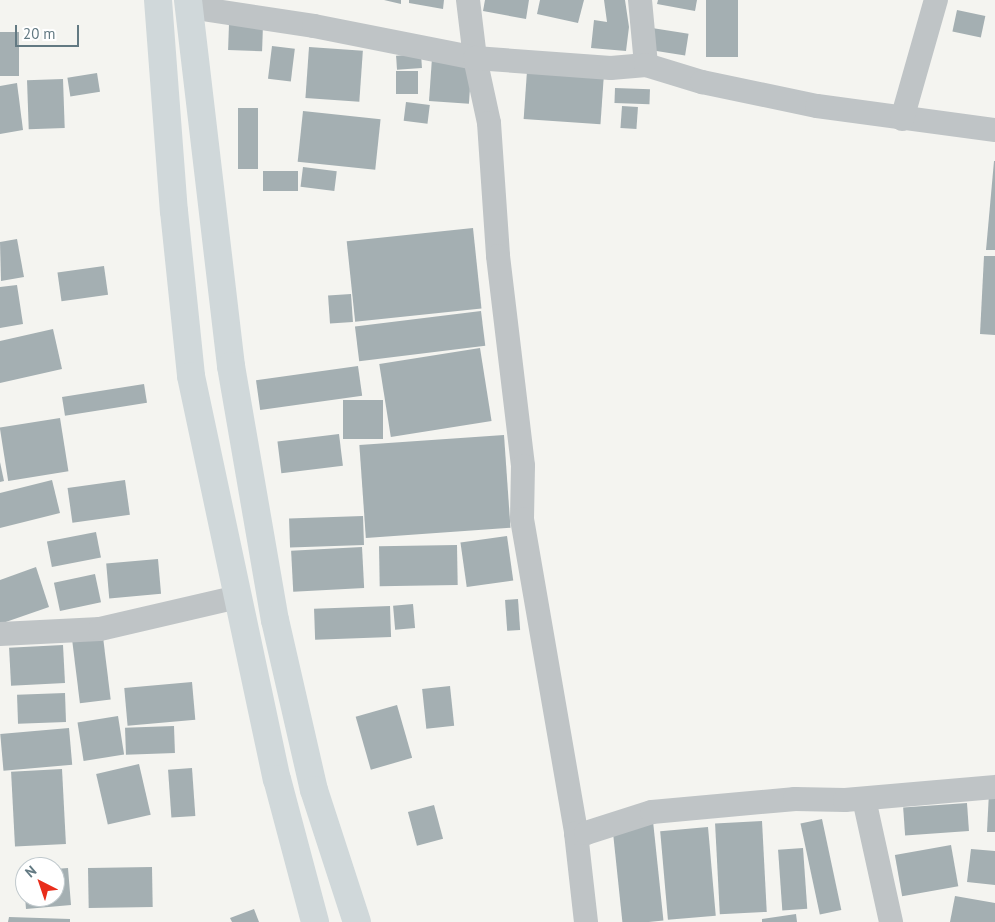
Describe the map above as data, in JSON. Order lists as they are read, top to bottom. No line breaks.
{"scale_bar":"20 m","north":"top left"}
